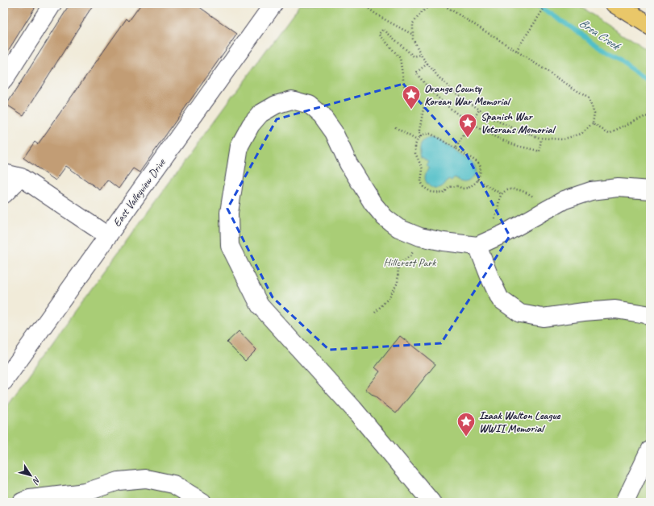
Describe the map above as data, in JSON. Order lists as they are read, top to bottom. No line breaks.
{"streets":{"street":["East Valleyview Drive"]},"water":["Brea Creek"],"parks":["Hillcrest Park"],"places":{"place":["Orange County Korean War Memorial","Spanish War Veterans Memorial","Izaak Walton League WWII Memorial"]},"north":"bottom right"}
